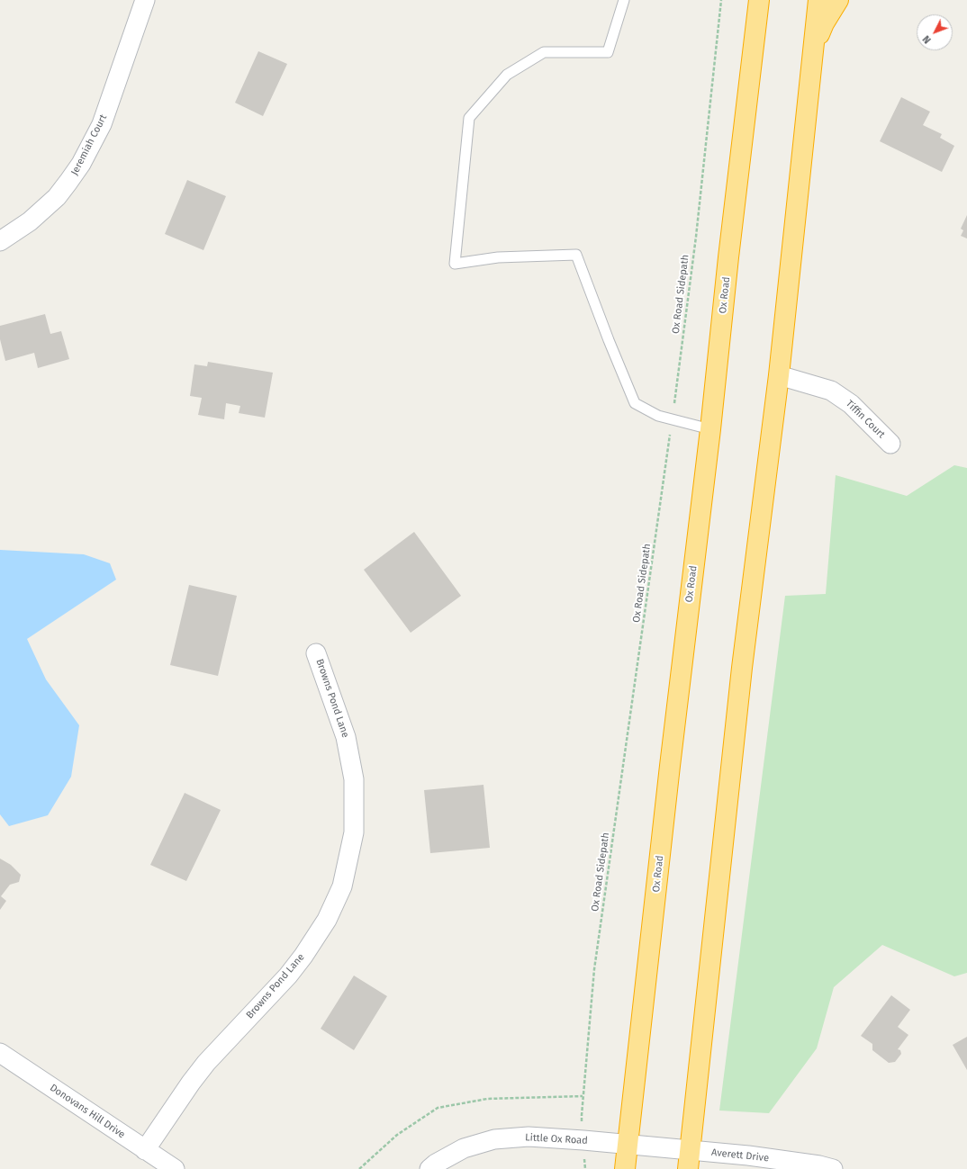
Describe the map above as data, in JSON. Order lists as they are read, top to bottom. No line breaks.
{"streets":{"highway":["Ox Road"],"street":["Jeremiah Court","Tiffin Court","Browns Pond Lane","Donovans Hill Drive","Little Ox Road","Averett Drive"],"path":["Ox Road Sidepath"]},"crossings":[["Ox Road Sidepath","Little Ox Road"],["Ox Road","Little Ox Road"],["Browns Pond Lane","Donovans Hill Drive"],["Little Ox Road","Averett Drive"]],"north":"bottom left"}
